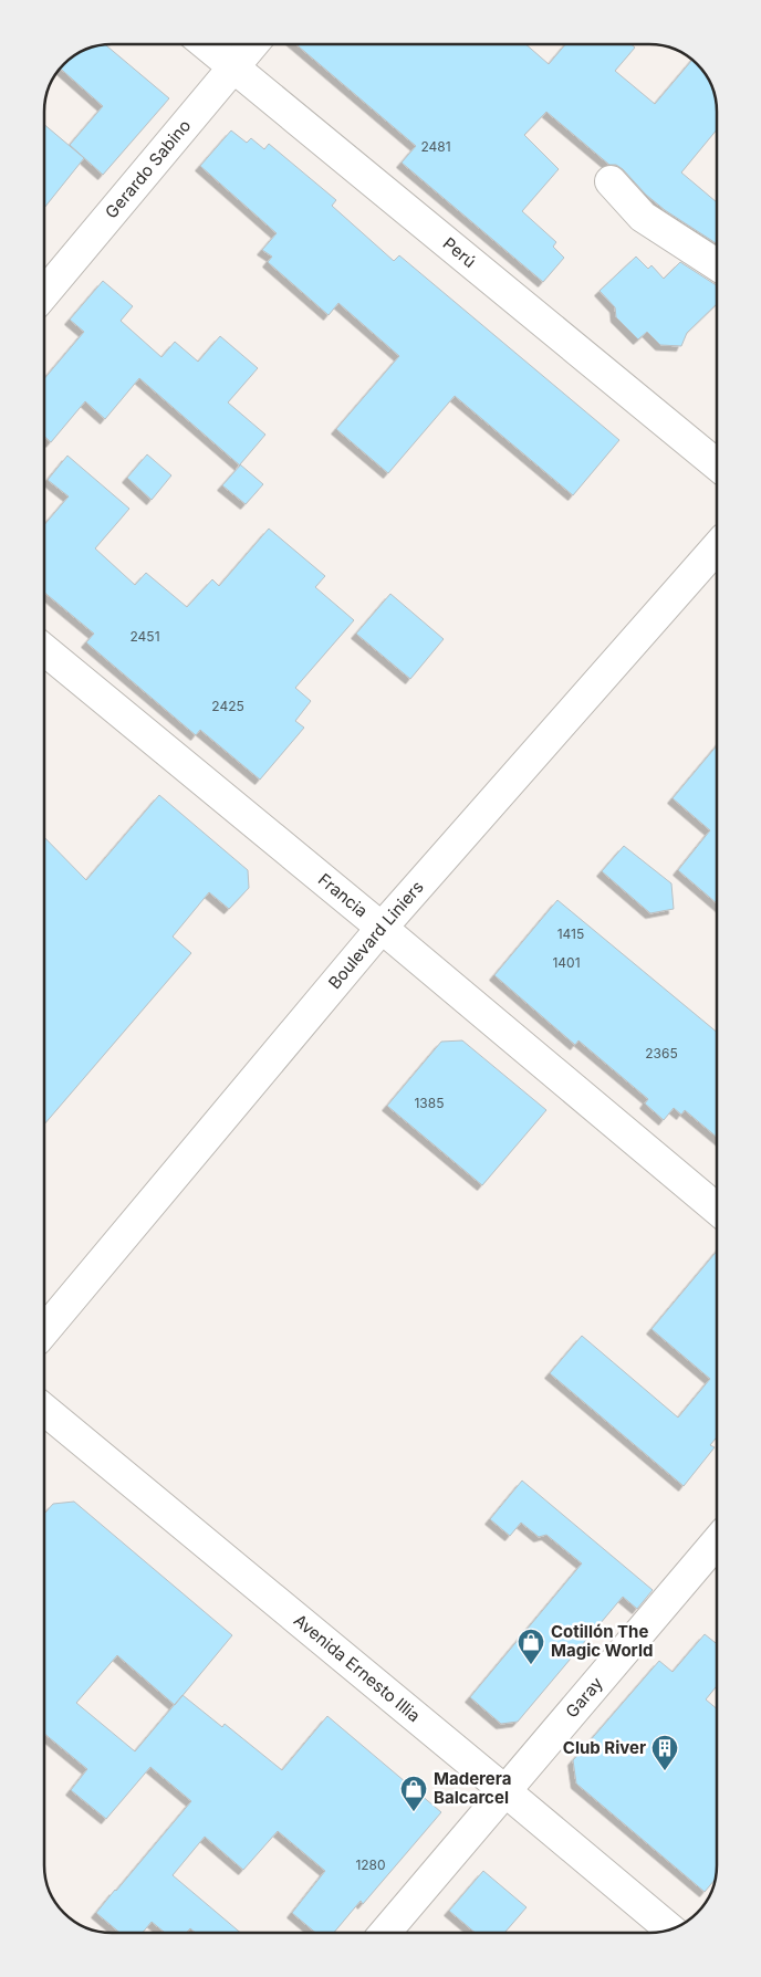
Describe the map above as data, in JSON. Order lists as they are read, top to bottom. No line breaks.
{"streets":{"street":["Gerardo Sabino","Perú","Francia","Boulevard Liniers","Avenida Ernesto Illia","Garay"]},"crossings":[["Gerardo Sabino","Perú"],["Francia","Boulevard Liniers"],["Avenida Ernesto Illia","Garay"]],"places":{"shop":["Cotillón The Magic World","Maderera Balcarcel"],"building":["Club River"]},"house_numbers":["2481","2451","2425","1415","1401","2365","1385","1280"]}
